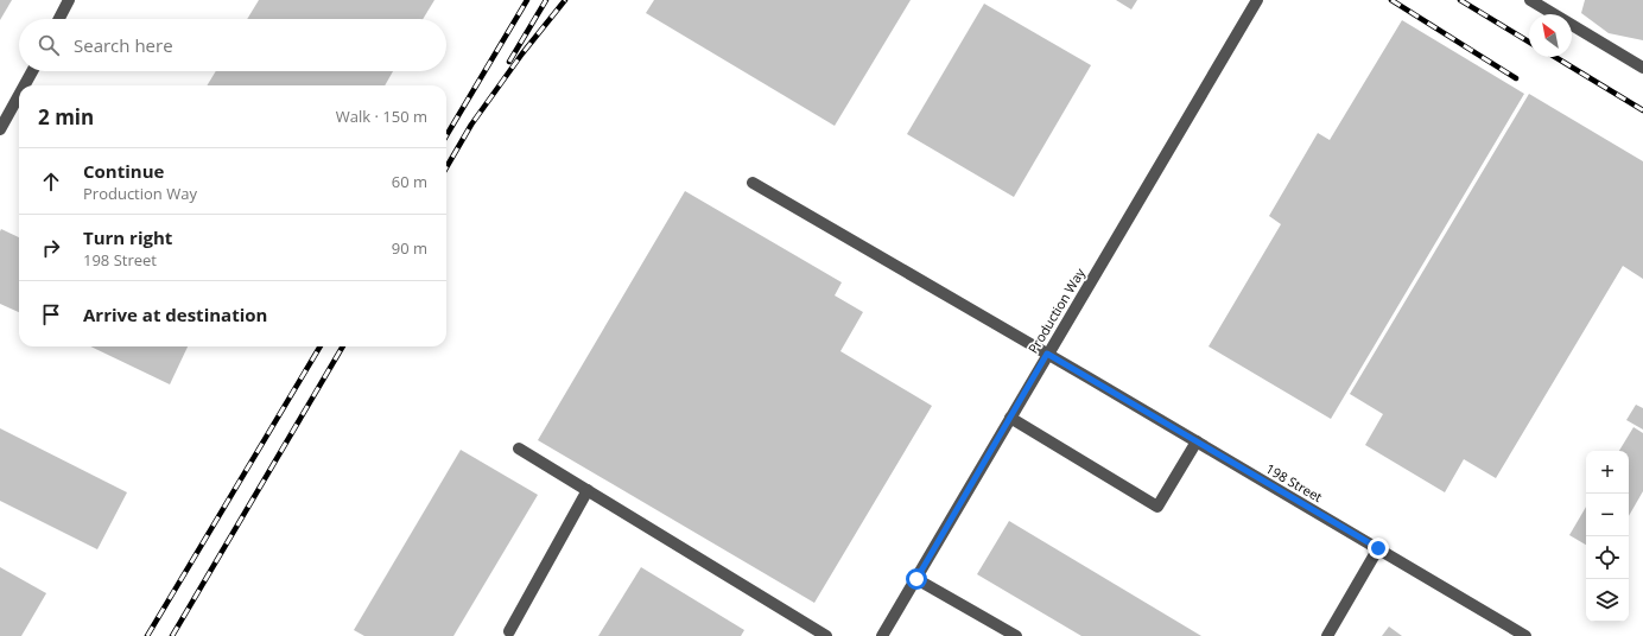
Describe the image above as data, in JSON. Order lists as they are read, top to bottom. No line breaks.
{"streets":{"street":["Production Way","198 Street"]},"crossings":[["Production Way","198 Street"]],"north":"top left","page":{"search":"Search here","heading":["2 min","Walk · 150 m"],"list":[["Continue","Production Way","60 m"],["Turn right","198 Street","90 m"],"Arrive at destination"],"map_buttons":["+","−"]}}
